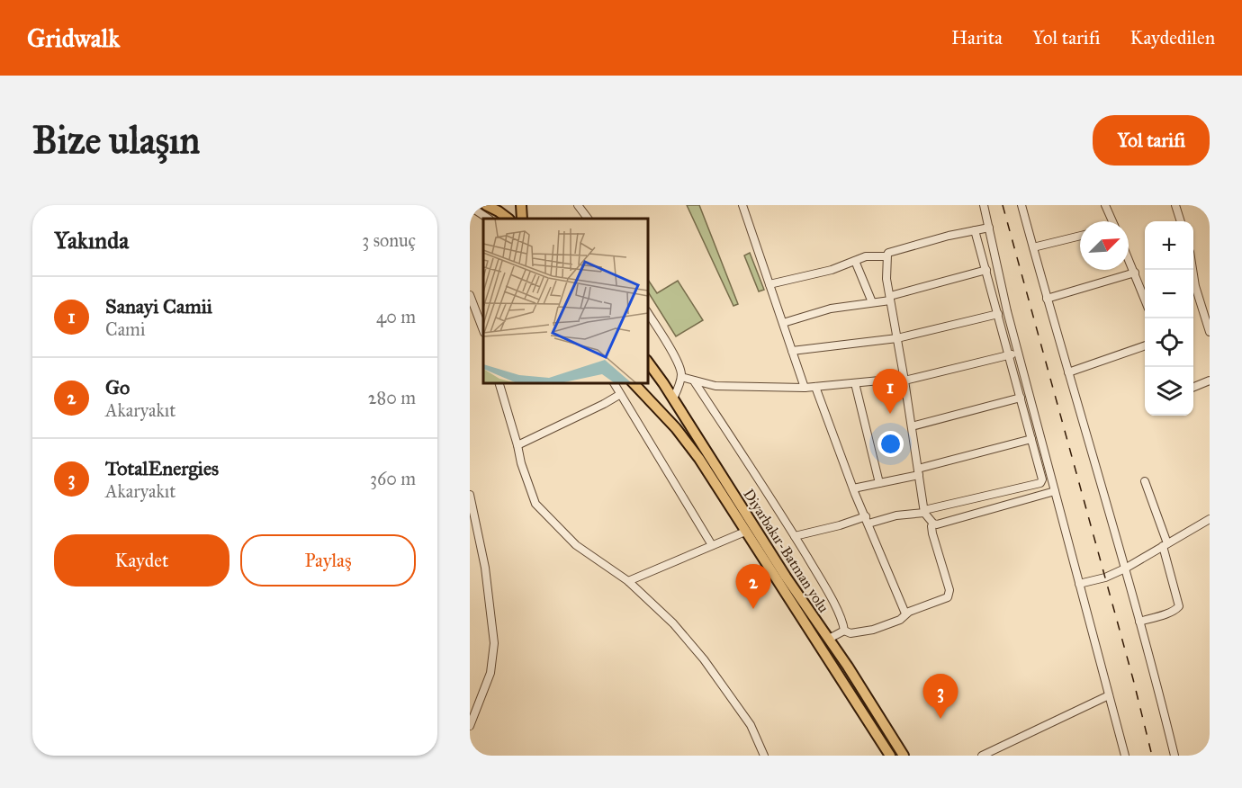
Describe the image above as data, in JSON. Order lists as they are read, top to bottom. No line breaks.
{"streets":{"highway":["Diyarbakır-Batman yolu"]},"north":"top right","page":{"header":"Gridwalk","nav":["Harita","Yol tarifi","Kaydedilen"],"buttons":["Yol tarifi",["Kaydet","Paylaş"]],"title":"Bize ulaşın","heading":["Yakında","3 sonuç"],"map_buttons":["+","−"],"list":[{"mark":"1","name":"Sanayi Camii","note":"Cami","value":"40 m"},{"mark":"2","name":"Go","note":"Akaryakıt","value":"280 m"},{"mark":"3","name":"TotalEnergies","note":"Akaryakıt","value":"360 m"}],"pins":["1","2","3"]}}
